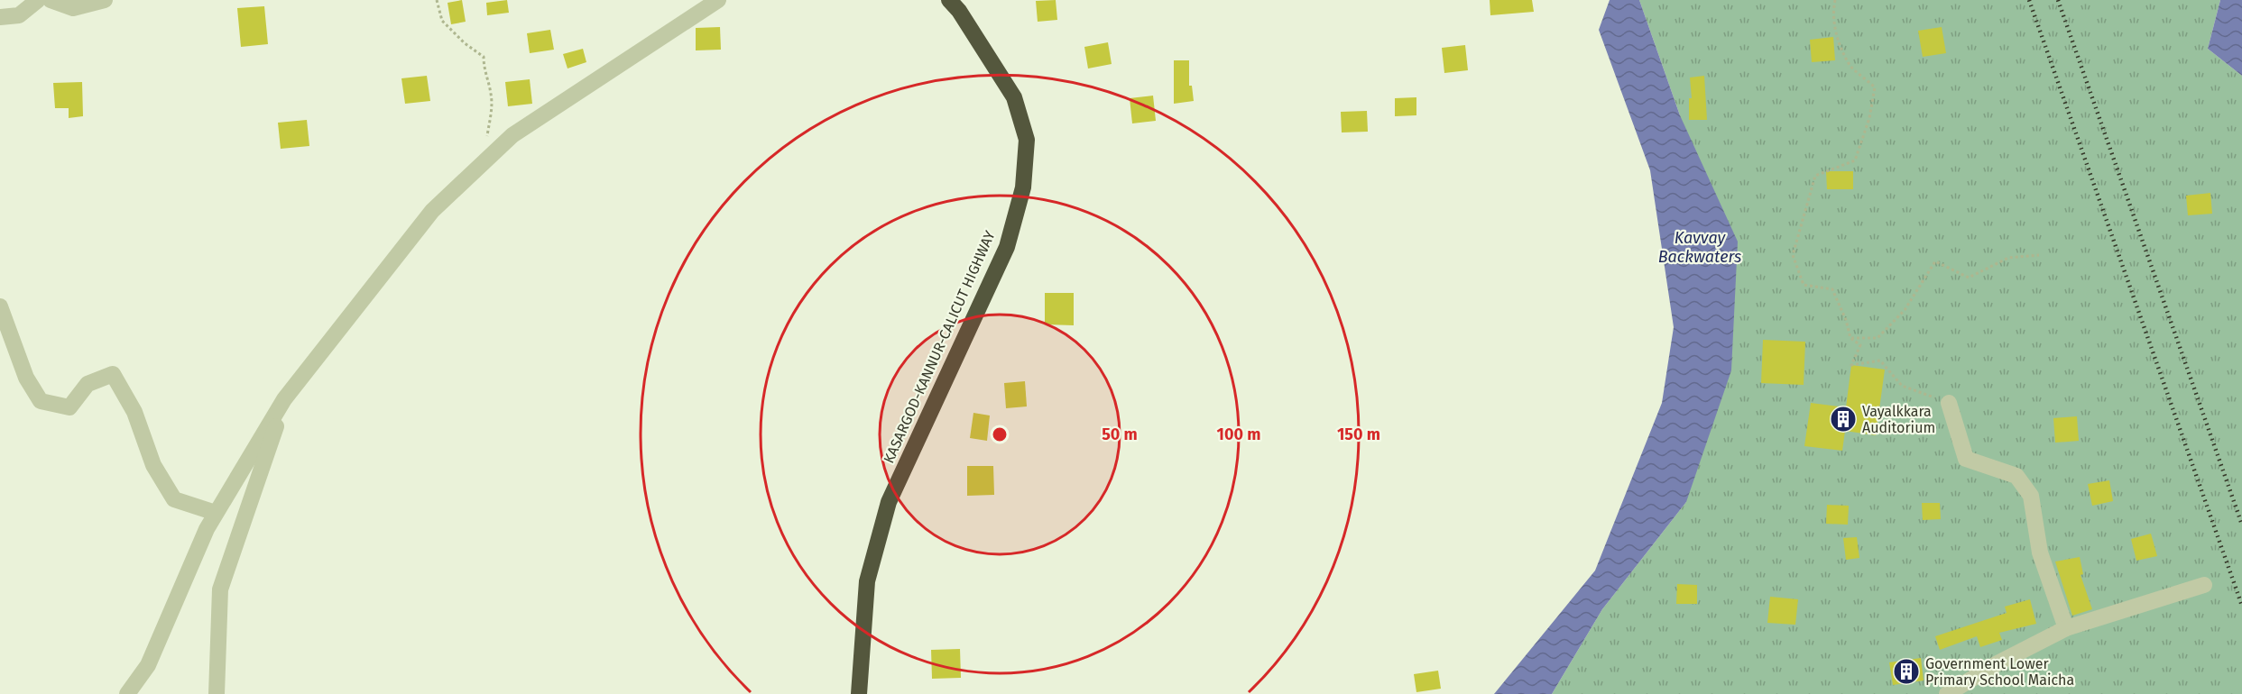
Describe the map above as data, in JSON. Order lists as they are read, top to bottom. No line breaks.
{"streets":{"highway":["KASARGOD-KANNUR-CALICUT HIGHWAY"]},"water":["Kavvay Backwaters"],"places":{"building":["Vayalkkara Auditorium","Government Lower Primary School Maicha"]},"rings":["50 m","100 m","150 m"]}
